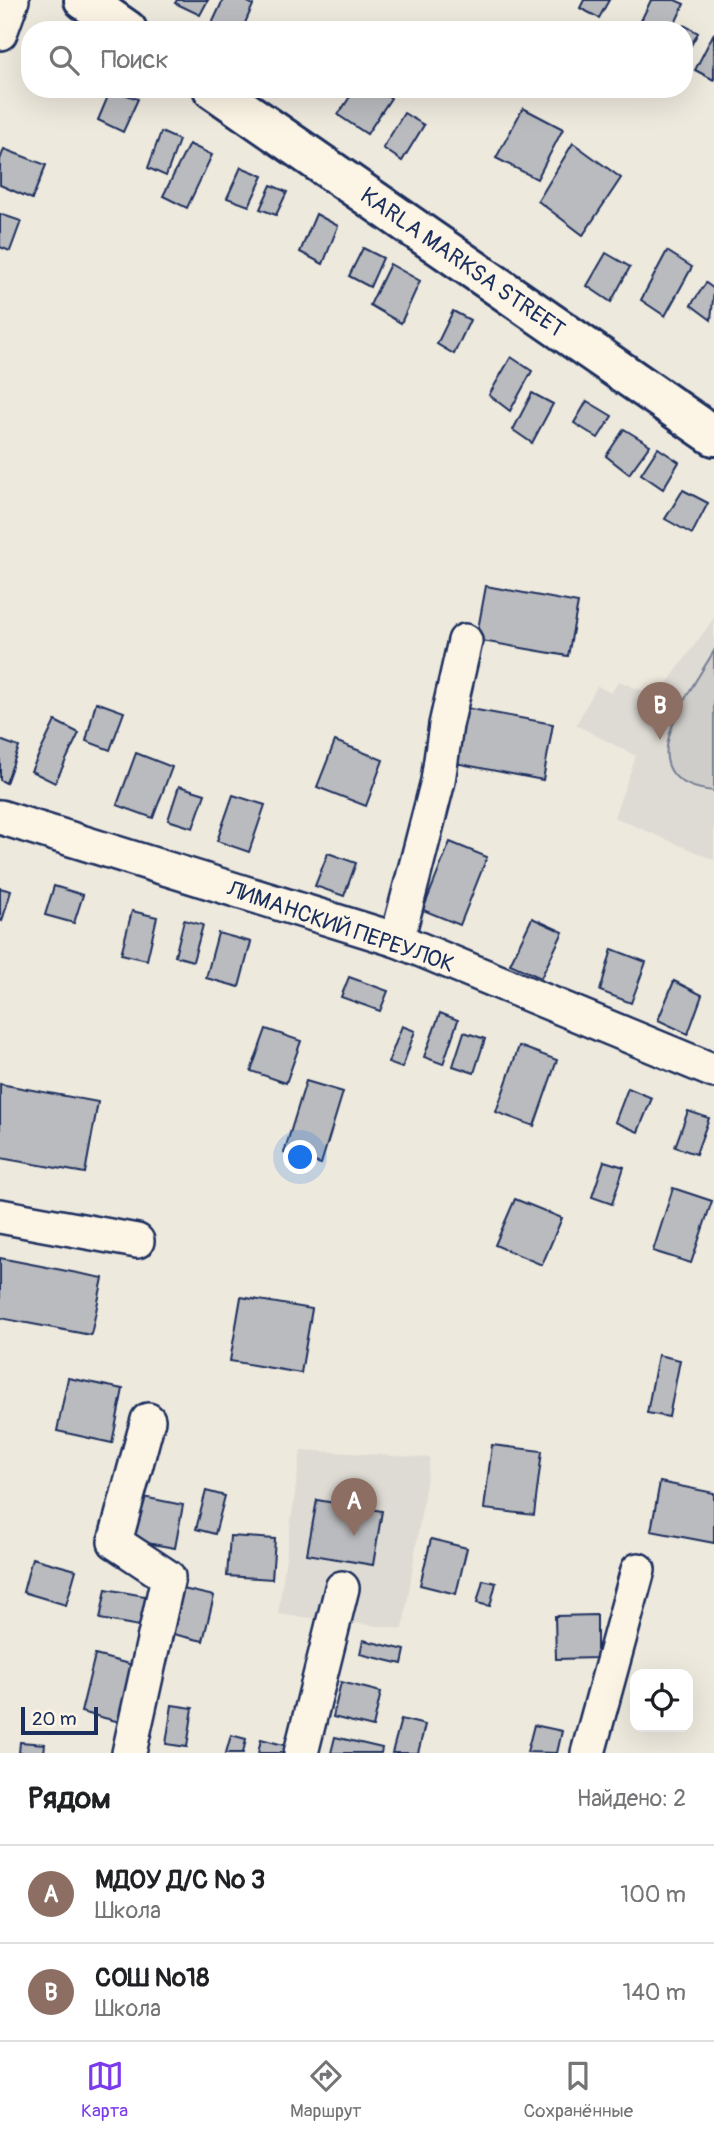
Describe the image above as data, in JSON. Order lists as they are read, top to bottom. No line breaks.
{"streets":{"main road":["KARLA MARKSA STREET"],"street":["ЛИМАНСКИЙ ПЕРЕУЛОК"]},"scale_bar":"20 m","page":{"search":"Поиск","pins":["B","A"],"scale":"20 m","heading":["Рядом","Найдено: 2"],"list":[{"mark":"A","name":"МДОУ Д/С № 3","note":"Школа","value":"100 m"},{"mark":"B","name":"СОШ №18","note":"Школа","value":"140 m"}],"nav":["Карта","Маршрут","Сохранённые"]}}
